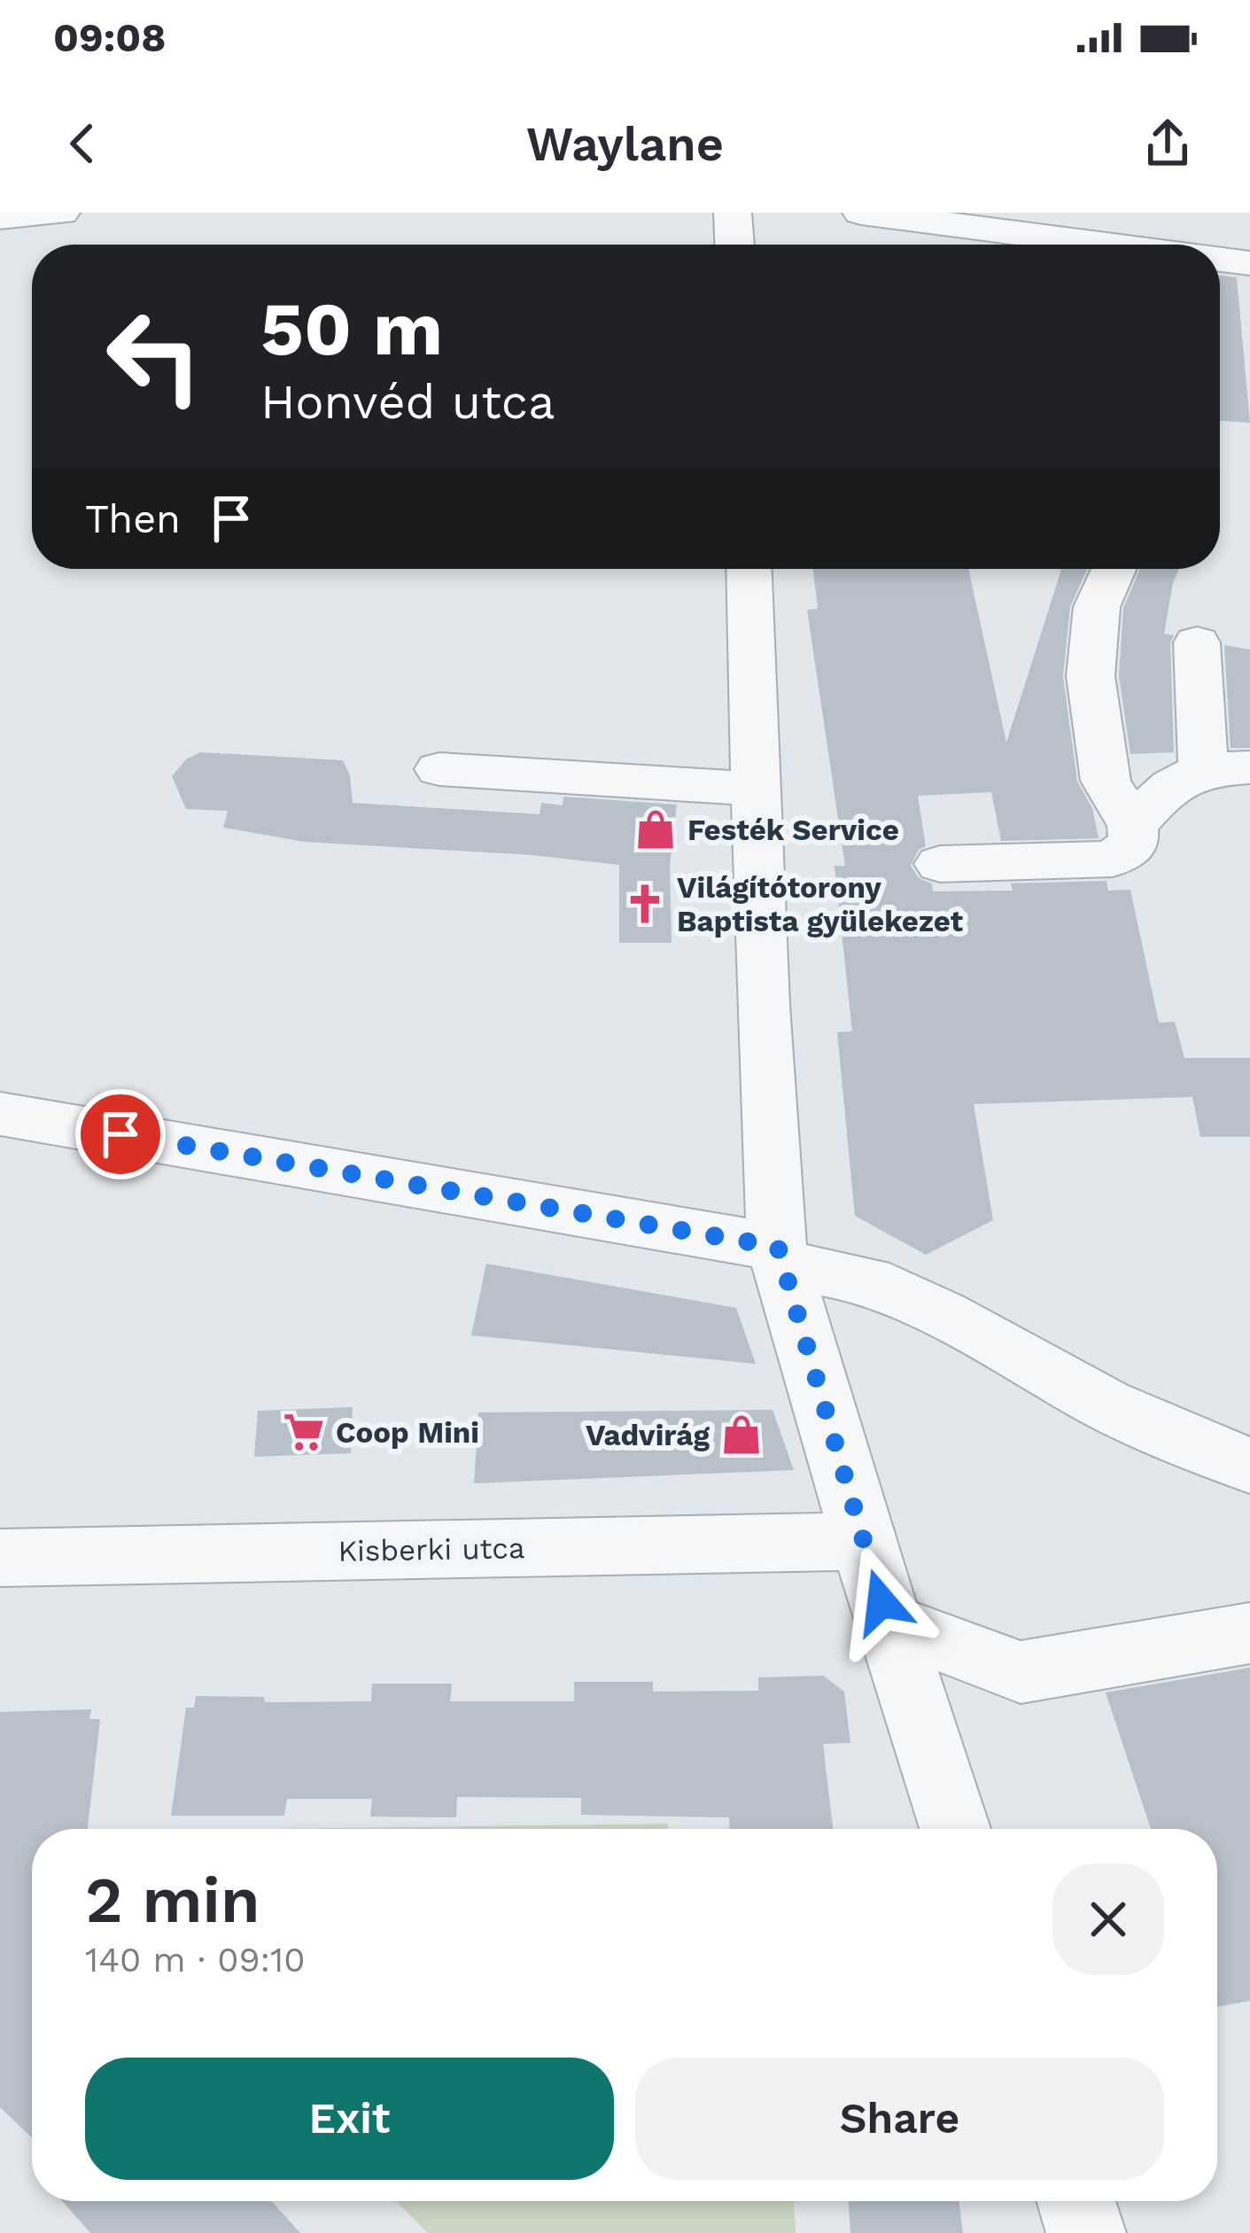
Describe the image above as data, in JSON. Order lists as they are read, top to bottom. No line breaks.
{"streets":{"street":["Kisberki utca"]},"places":{"shop":["Festék Service","Vadvirág"],"church":["Világítótorony Baptista gyülekezet"],"supermarket":["Coop Mini"]},"page":{"status":"09:08","header":"Waylane","turn":["50 m","Honvéd utca"],"then":"Then","heading":["2 min","140 m · 09:10"],"buttons":["Exit","Share"]}}
